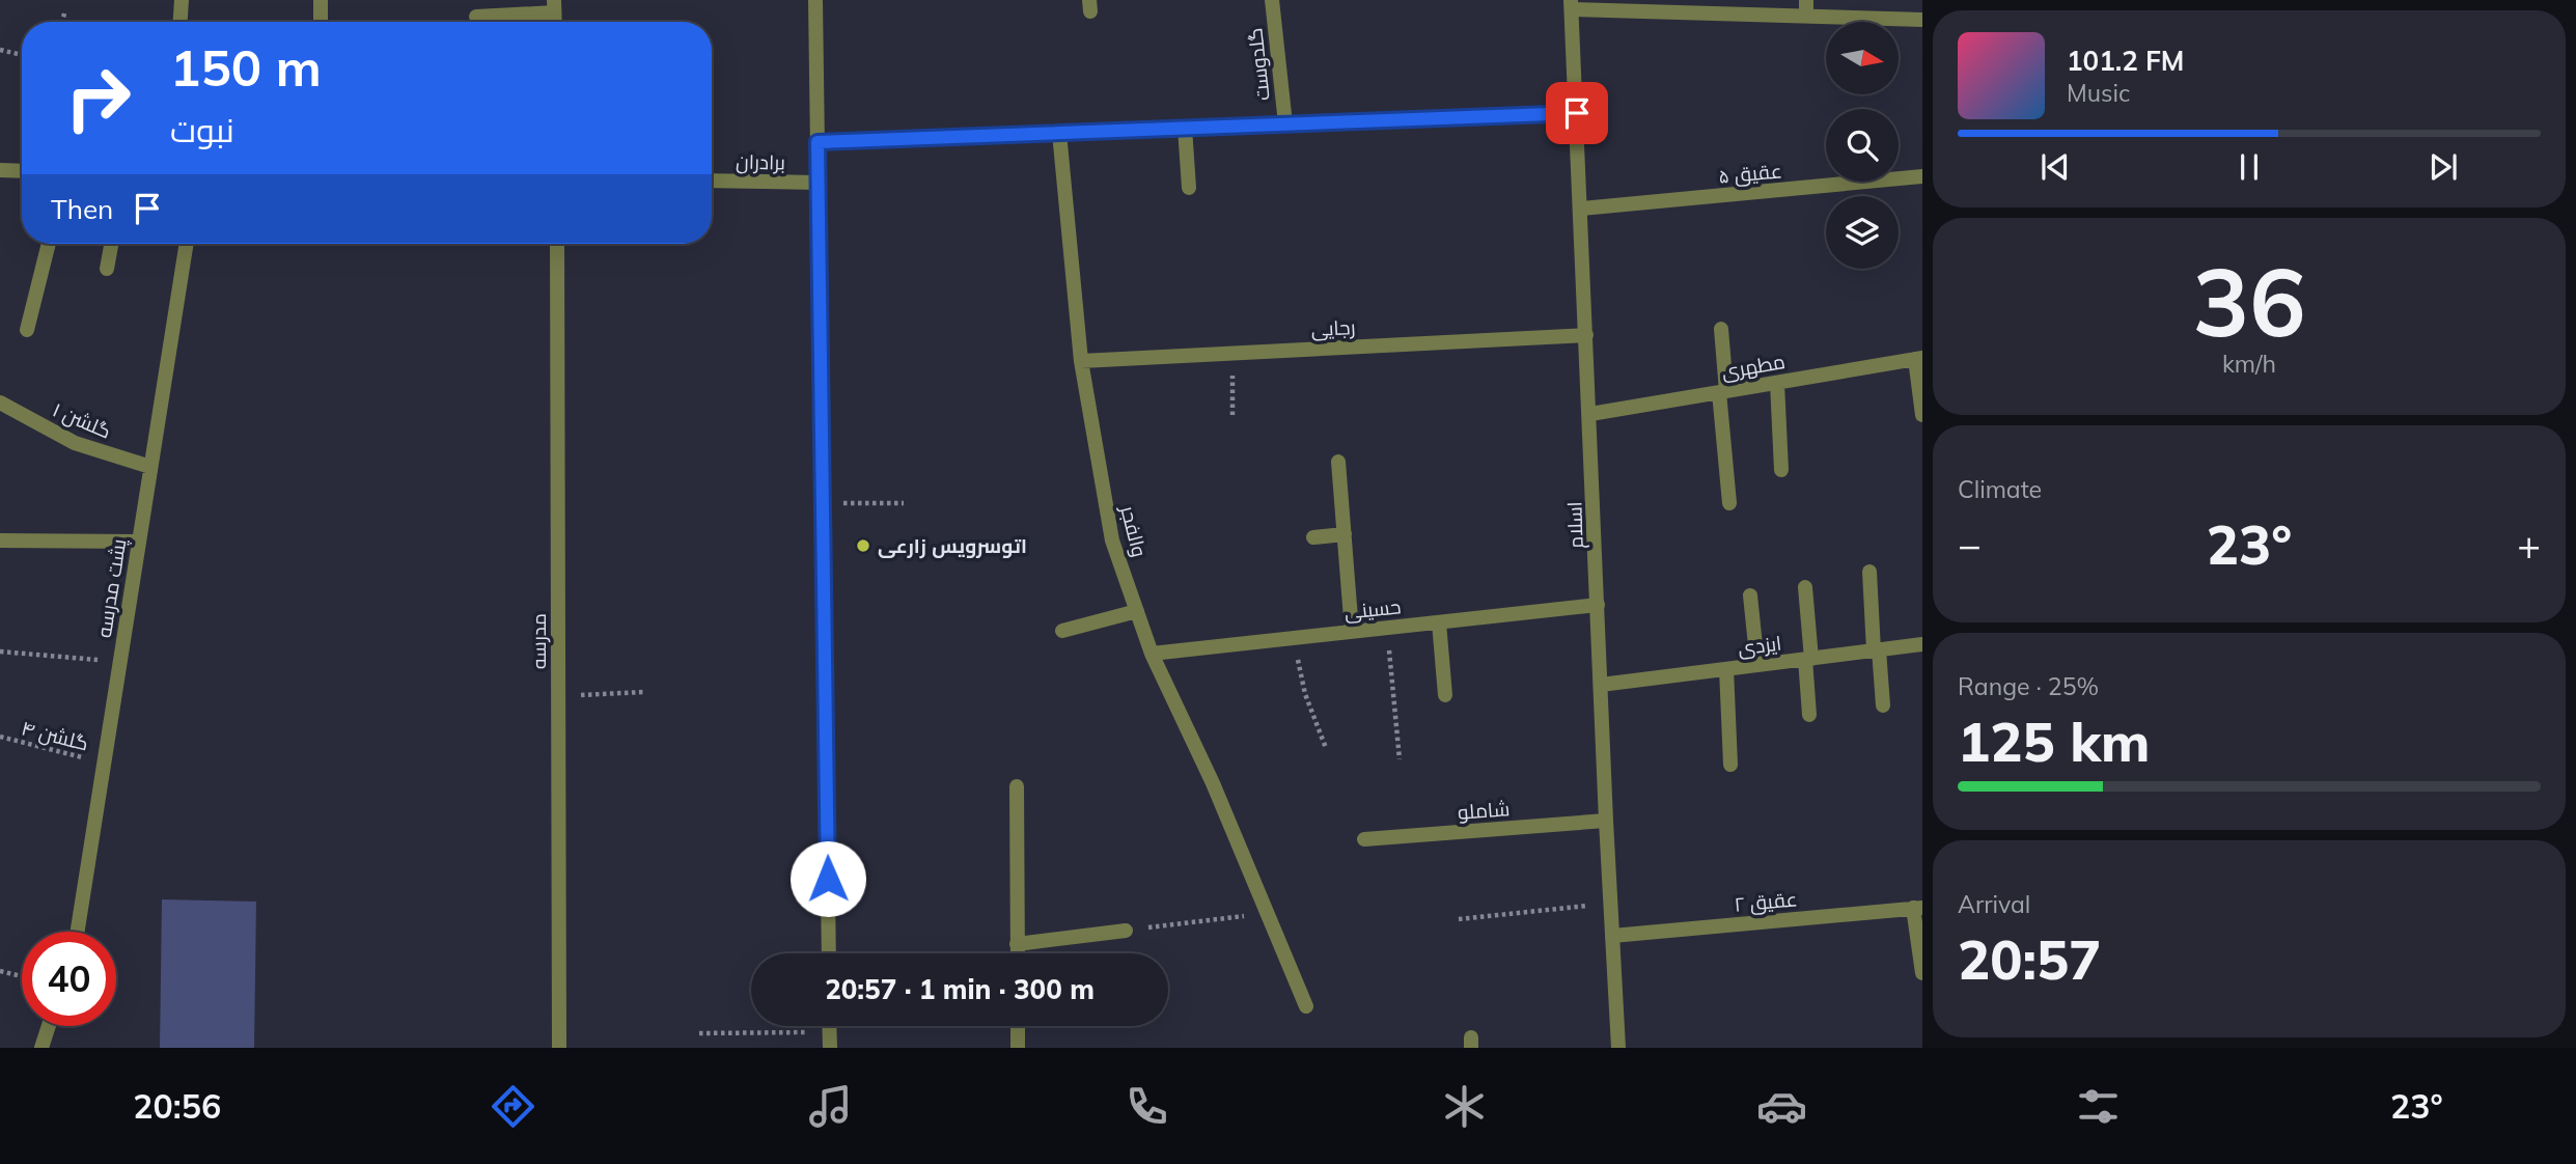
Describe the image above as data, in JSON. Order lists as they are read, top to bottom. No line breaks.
{"streets":{"street":["گلدوست","برادران","عقیق ۵","رجایی","مطهری","گلشن ۱","اسلام","والفجر","پشت مدرسه","حسینی","مدرسه","ایزدی","شاملو","عقیق ۲"],"path":["گلشن ۴"]},"crossings":[["عقیق ۵","اسلام"],["رجایی","اسلام"],["رجایی","والفجر"],["مطهری","اسلام"],["گلشن ۱","پشت مدرسه"],["اسلام","حسینی"],["اسلام","ایزدی"],["اسلام","شاملو"],["اسلام","عقیق ۲"],["والفجر","حسینی"],["پشت مدرسه","گلشن ۴"]],"places":["اتوسرویس زارعی"],"north":"right","page":{"turn":["150 m","نبوت"],"song":["101.2 FM","Music"],"then":"Then","tile":[["36","km/h"],"Climate",["Range · 25%","125 km"],["Arrival","20:57"]],"heat":["−","23°","+"],"limit":"40","trip":"20:57 · 1 min · 300 m","tabs":["20:56","23°"]}}
